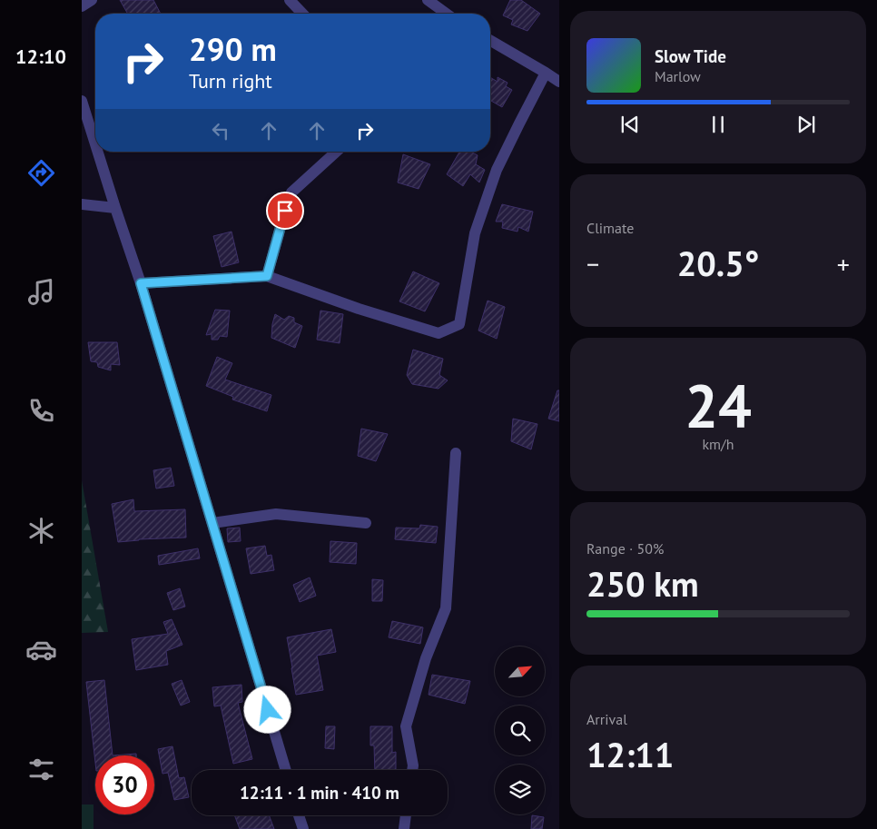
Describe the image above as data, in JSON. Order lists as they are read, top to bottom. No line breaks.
{"north":"top right","page":{"tabs":"12:10","turn":["290 m","Turn right"],"song":["Slow Tide","Marlow"],"tile":["Climate",["24","km/h"],["Range · 50%","250 km"],["Arrival","12:11"]],"heat":["−","20.5°","+"],"limit":"30","trip":"12:11 · 1 min · 410 m"}}
